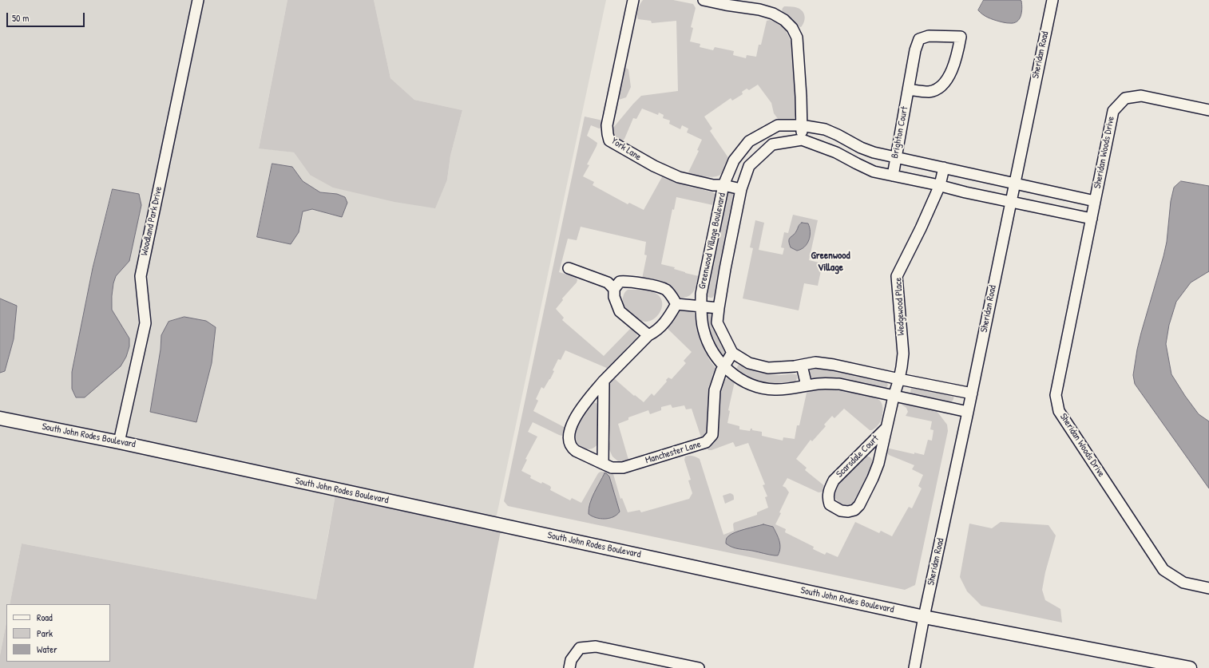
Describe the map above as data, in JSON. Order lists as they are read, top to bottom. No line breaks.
{"streets":{"main road":["South John Rodes Boulevard"],"street":["Sheridan Road","Brighton Court","York Lane","Sheridan Woods Drive","Woodland Park Drive","Greenwood Village Boulevard","Wedgewood Place","Manchester Lane","Scarsdale Court"]},"crossings":[["Sheridan Road","Sheridan Woods Drive"],["Sheridan Road","Greenwood Village Boulevard"],["Sheridan Road","South John Rodes Boulevard"],["Brighton Court","Greenwood Village Boulevard"],["York Lane","Greenwood Village Boulevard"],["Sheridan Woods Drive","Greenwood Village Boulevard"],["Woodland Park Drive","South John Rodes Boulevard"],["Greenwood Village Boulevard","Wedgewood Place"],["Greenwood Village Boulevard","Manchester Lane"],["Greenwood Village Boulevard","Scarsdale Court"],["Wedgewood Place","Scarsdale Court"]],"districts":["Greenwood Village"],"legend":["Road","Park","Water"],"scale_bar":"50 m"}
